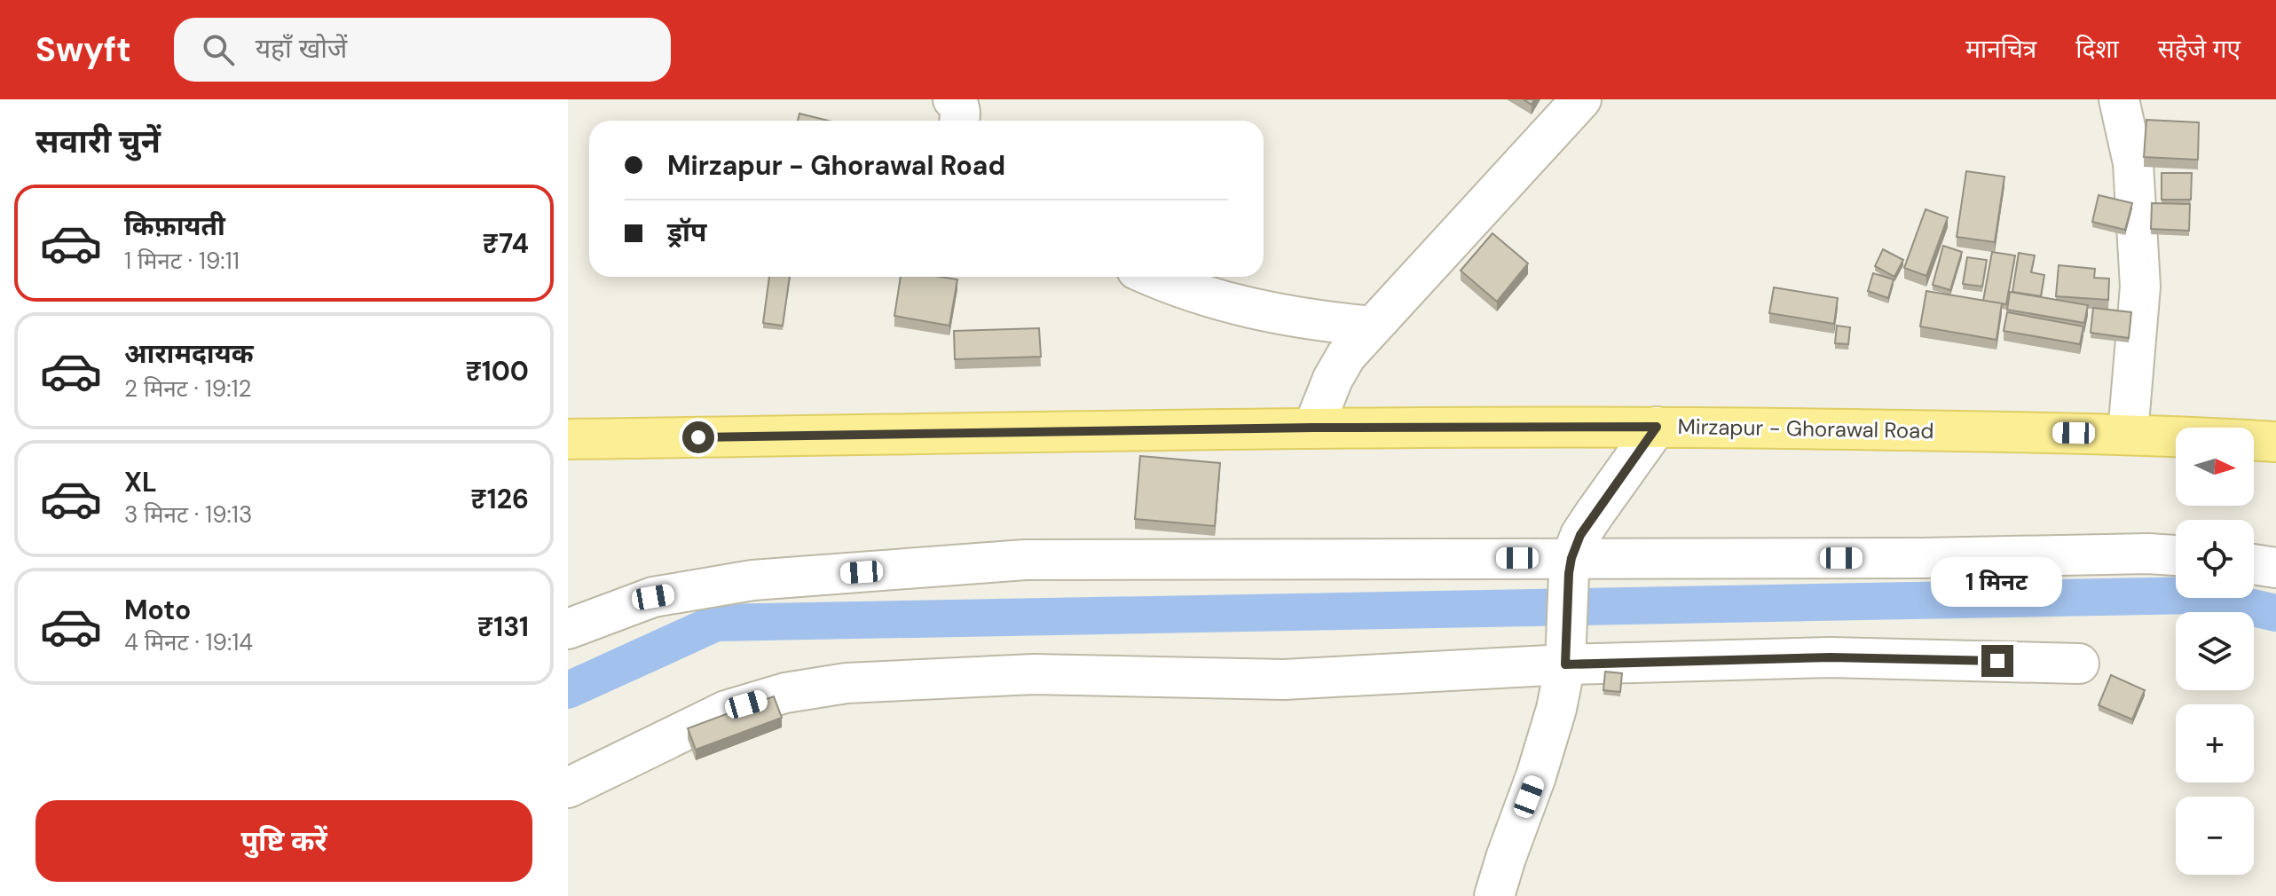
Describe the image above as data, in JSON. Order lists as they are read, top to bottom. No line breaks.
{"streets":{"main road":["Mirzapur - Ghorawal Road"]},"north":"right","page":{"header":"Swyft","search":"यहाँ खोजें","nav":["मानचित्र","दिशा","सहेजे गए"],"heading":"सवारी चुनें","banner":["Mirzapur - Ghorawal Road","ड्रॉप"],"list":[{"name":"किफ़ायती","note":"1 मिनट · 19:11","value":"₹74"},{"name":"आरामदायक","note":"2 मिनट · 19:12","value":"₹100"},{"name":"XL","note":"3 मिनट · 19:13","value":"₹126"},{"name":"Moto","note":"4 मिनट · 19:14","value":"₹131"}],"map_buttons":["+","−"],"bubble":"1 मिनट","buttons":"पुष्टि करें"}}
